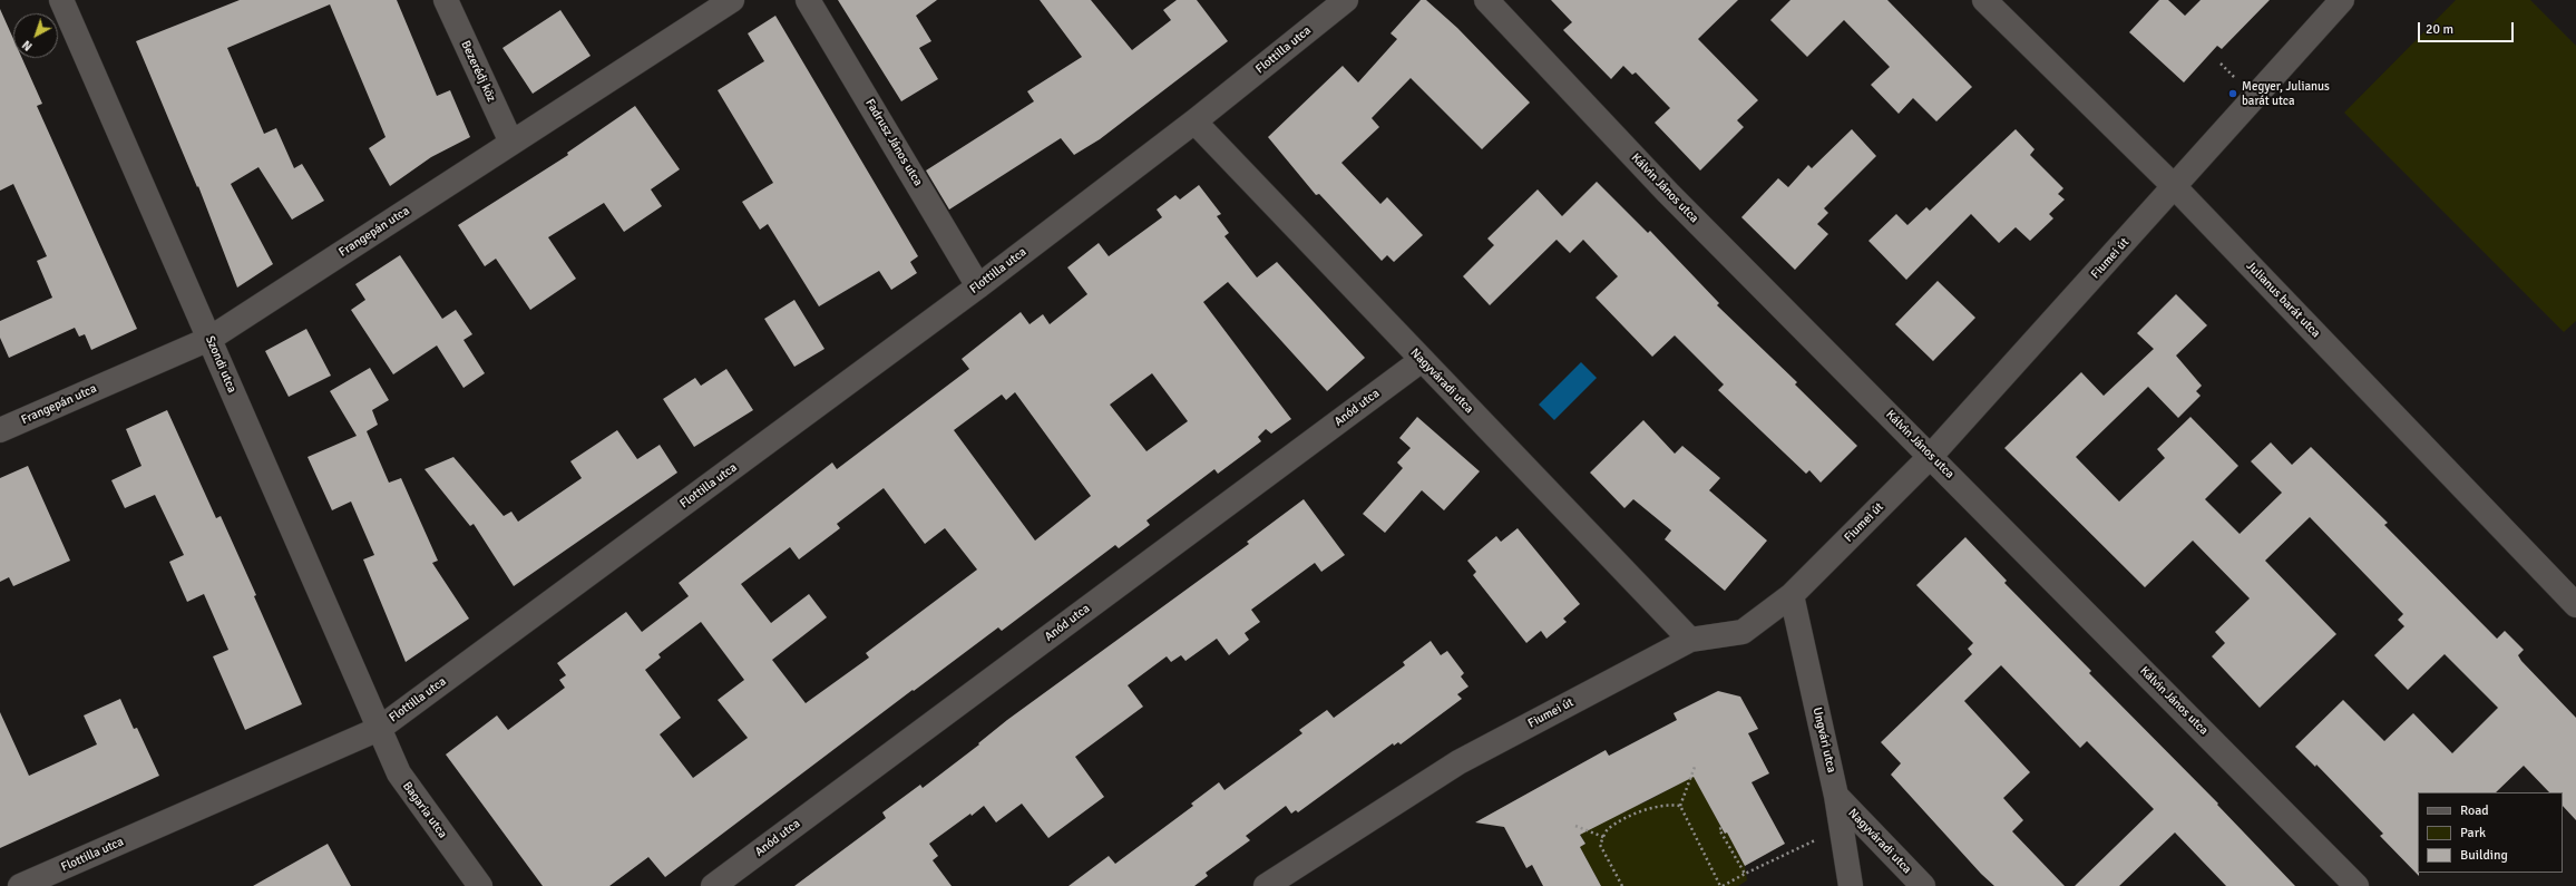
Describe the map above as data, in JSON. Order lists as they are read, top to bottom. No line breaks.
{"streets":{"street":["Flottilla utca","Bezerédj köz","Fadrusz János utca","Kálvin János utca","Frangepán utca","Fiumei út","Julianus barát utca","Szondi utca","Nagyváradi utca","Anód utca","Ungvári utca","Bagaria utca"]},"crossings":[["Flottilla utca","Fadrusz János utca"],["Flottilla utca","Szondi utca"],["Flottilla utca","Nagyváradi utca"],["Flottilla utca","Bagaria utca"],["Bezerédj köz","Frangepán utca"],["Kálvin János utca","Fiumei út"],["Frangepán utca","Szondi utca"],["Fiumei út","Julianus barát utca"],["Fiumei út","Nagyváradi utca"],["Fiumei út","Ungvári utca"],["Szondi utca","Bagaria utca"],["Nagyváradi utca","Anód utca"],["Nagyváradi utca","Ungvári utca"]],"places":["Megyer, Julianus barát utca"],"legend":["Road","Park","Building"],"scale_bar":"20 m","north":"bottom left"}
